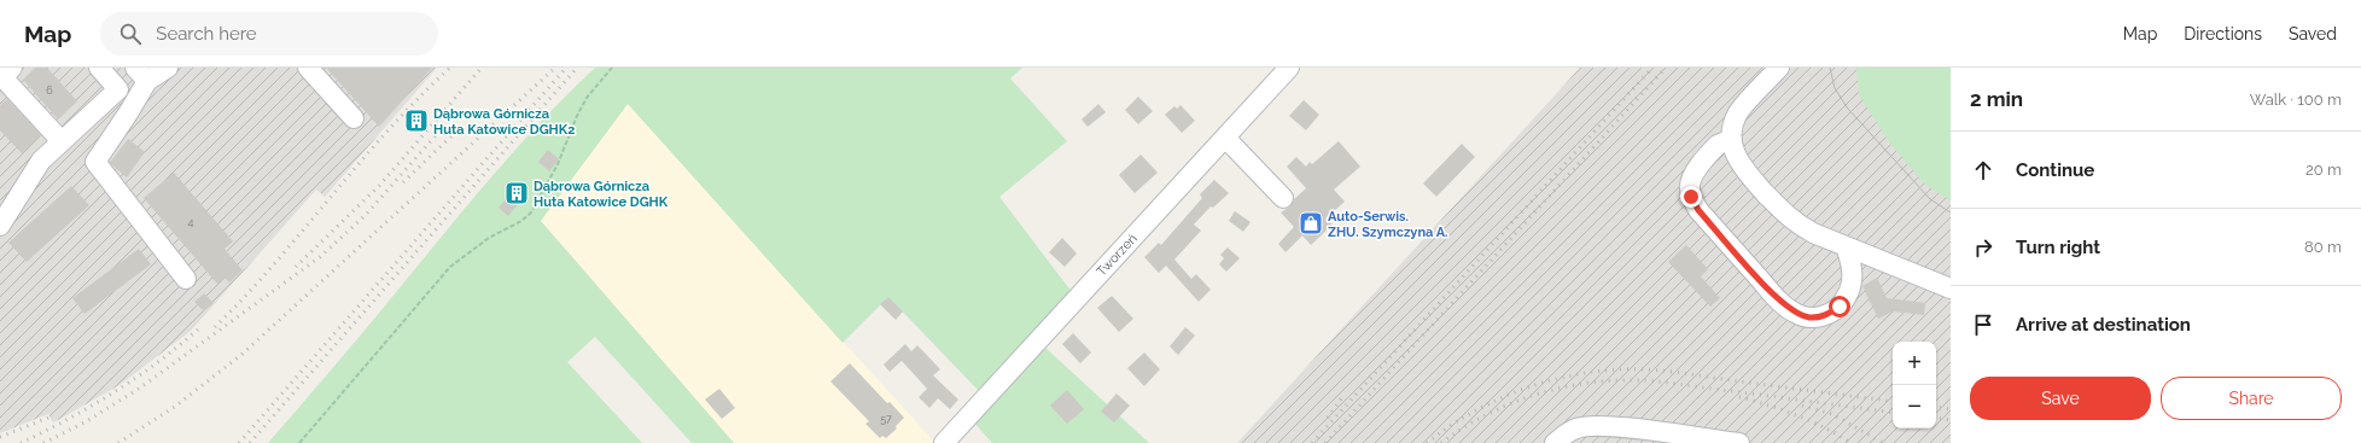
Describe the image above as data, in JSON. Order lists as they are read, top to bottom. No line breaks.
{"streets":{"street":["Tworzeń"]},"places":{"building":["Dąbrowa Górnicza Huta Katowice DGHK2","Dąbrowa Górnicza Huta Katowice DGHK"],"shop":["Auto-Serwis. ZHU. Szymczyna A."]},"house_numbers":["6","4","57"],"page":{"header":"Map","search":"Search here","nav":["Map","Directions","Saved"],"heading":["2 min","Walk · 100 m"],"list":[["Continue","20 m"],["Turn right","80 m"],"Arrive at destination"],"map_buttons":["+","−"],"buttons":["Save","Share"]}}
